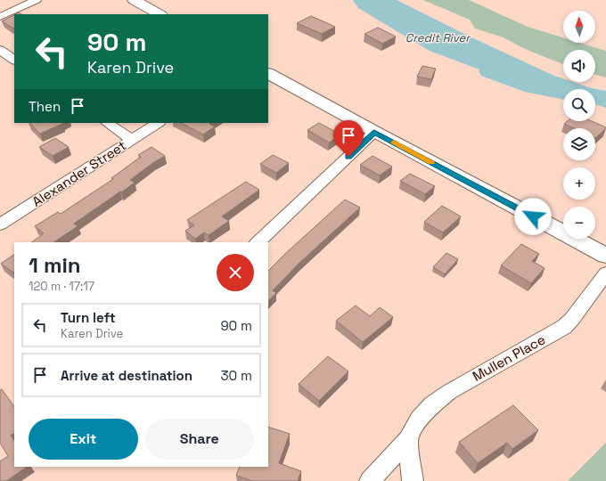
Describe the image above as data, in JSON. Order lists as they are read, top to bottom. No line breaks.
{"streets":{"street":["Alexander Street","Mullen Place"]},"water":["Credit River"],"north":"top","page":{"map_buttons":["+","−"],"turn":["90 m","Karen Drive"],"then":"Then","heading":["1 min","120 m · 17:17"],"list":[{"name":"Turn left","note":"Karen Drive","value":"90 m"},{"name":"Arrive at destination","value":"30 m"}],"buttons":["Exit","Share"]}}
